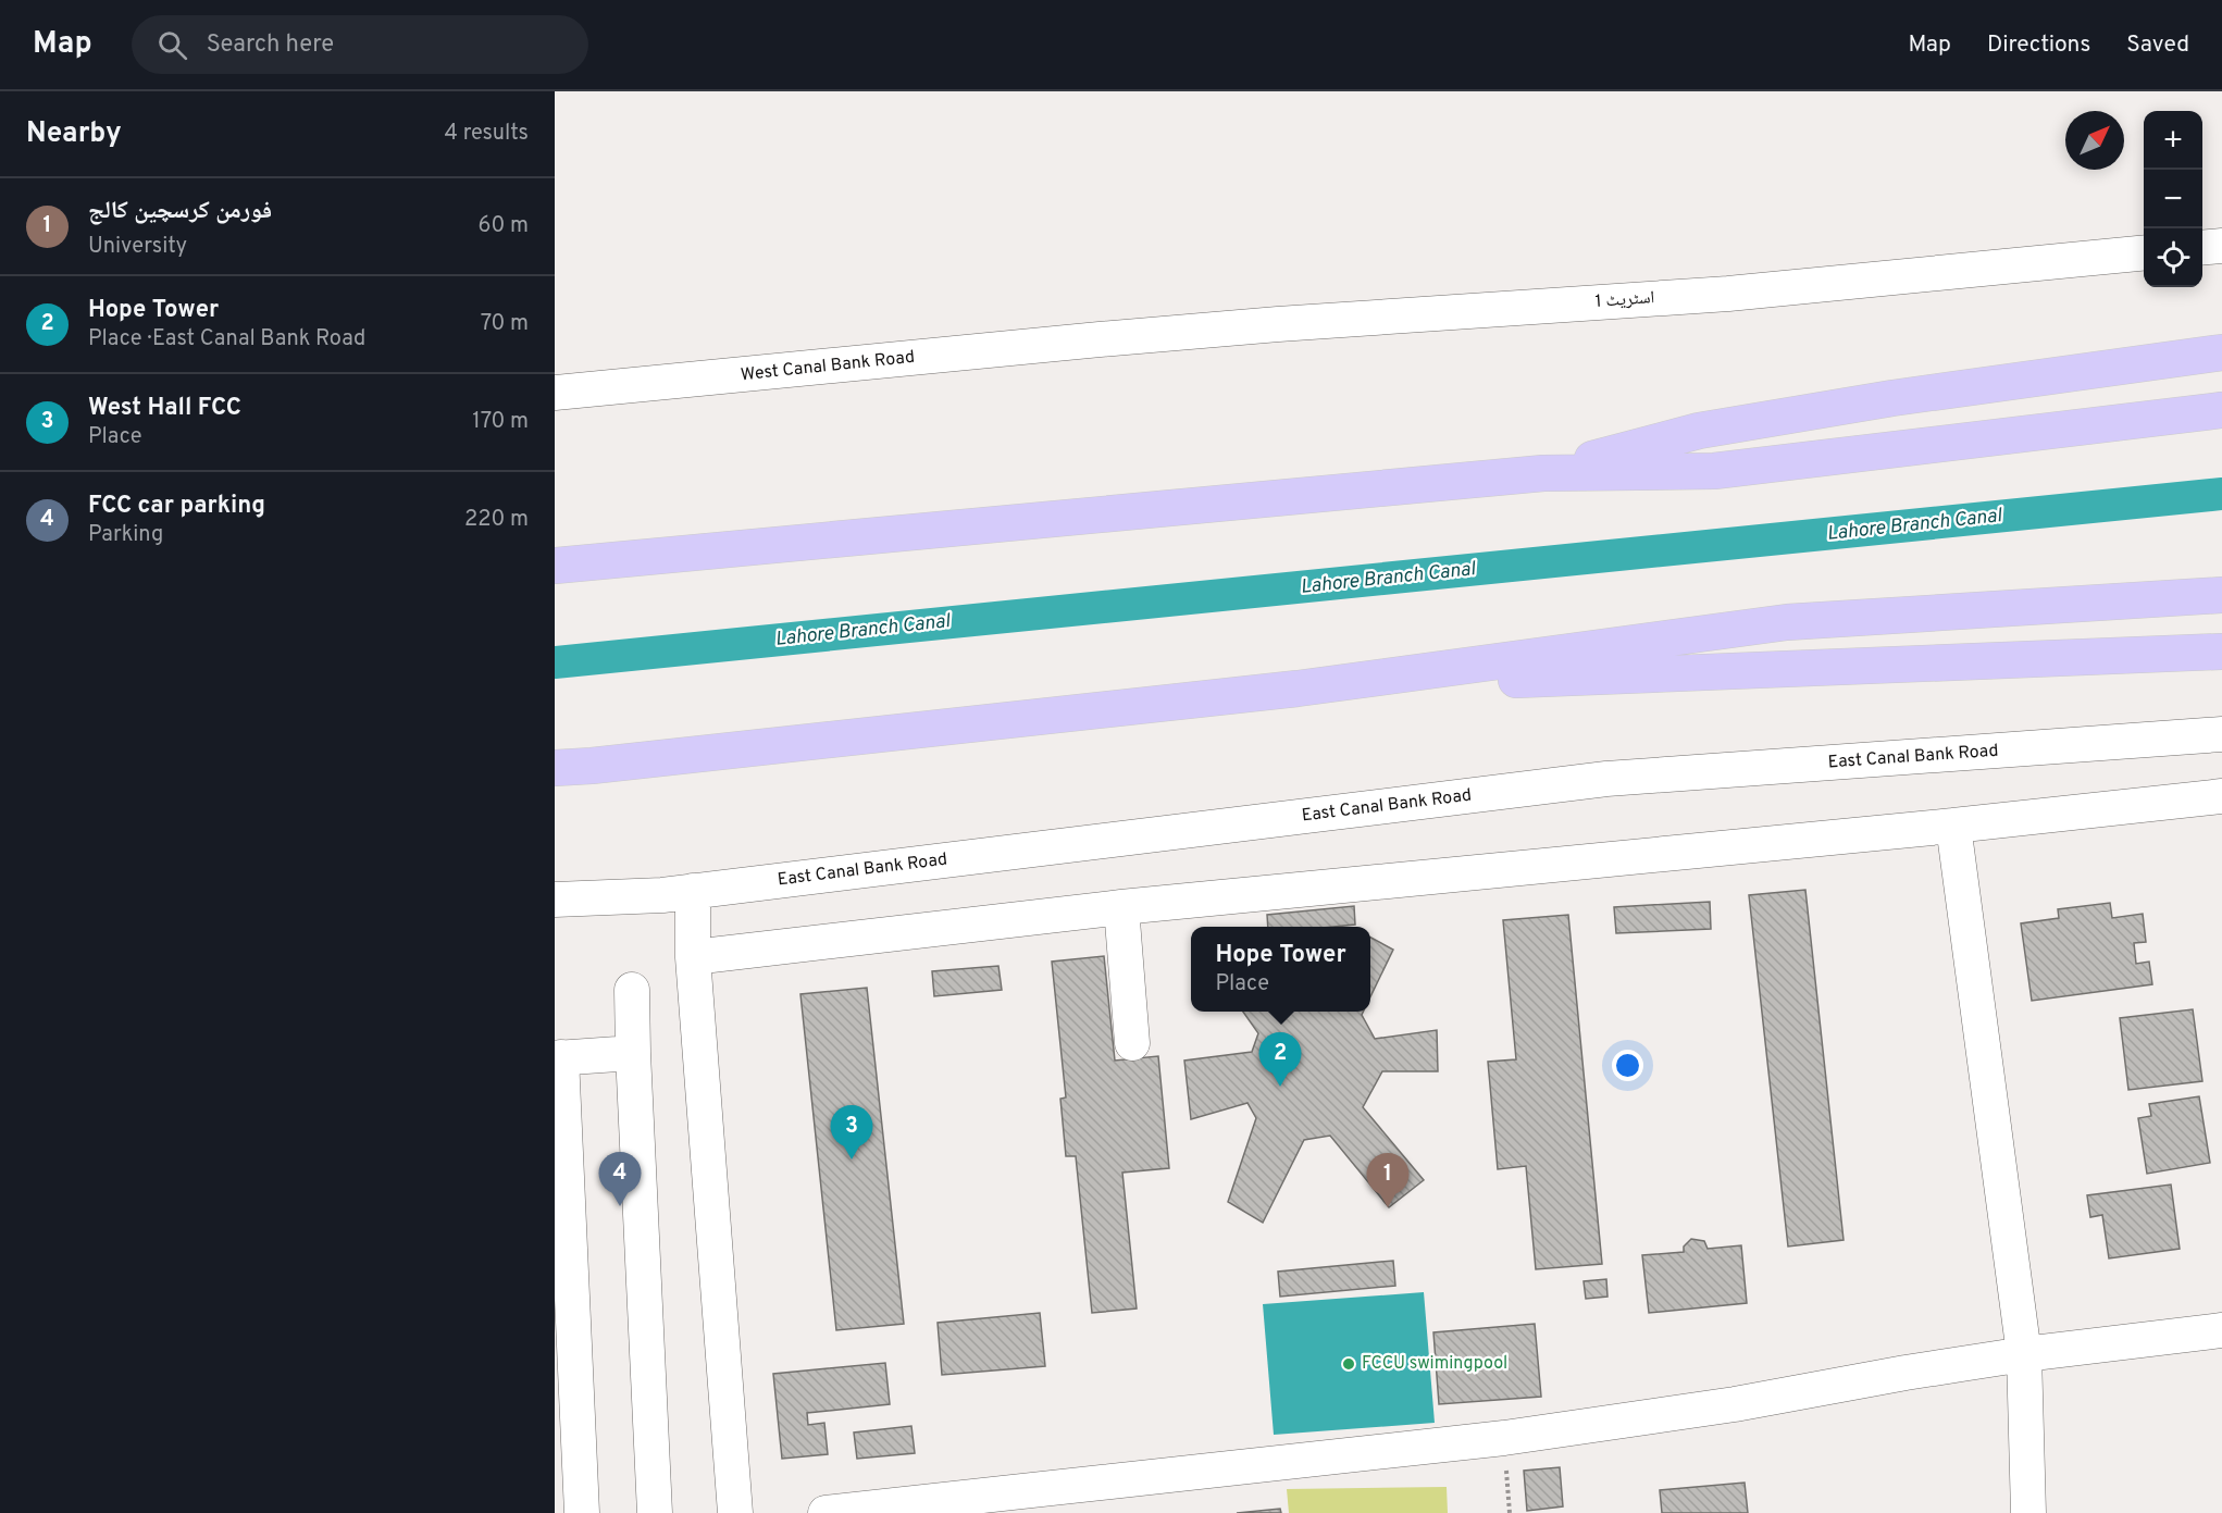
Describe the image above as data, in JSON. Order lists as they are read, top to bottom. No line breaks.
{"streets":{"street":["اسٹریٹ 1","West Canal Bank Road","East Canal Bank Road"]},"crossings":[["اسٹریٹ 1","West Canal Bank Road"]],"water":["Lahore Branch Canal"],"places":["FCCU swimingpool"],"north":"top right","page":{"header":"Map","search":"Search here","nav":["Map","Directions","Saved"],"heading":["Nearby","4 results"],"map_buttons":["+","−"],"list":[{"mark":"1","name":"فورمن کرسچین کالج","note":"University","value":"60 m"},{"mark":"2","name":"Hope Tower","note":"Place · East Canal Bank Road","value":"70 m"},{"mark":"3","name":"West Hall FCC","note":"Place","value":"170 m"},{"mark":"4","name":"FCC car parking","note":"Parking","value":"220 m"}],"popup":["Hope Tower","Place"],"pins":["2","3","4","1"]}}
